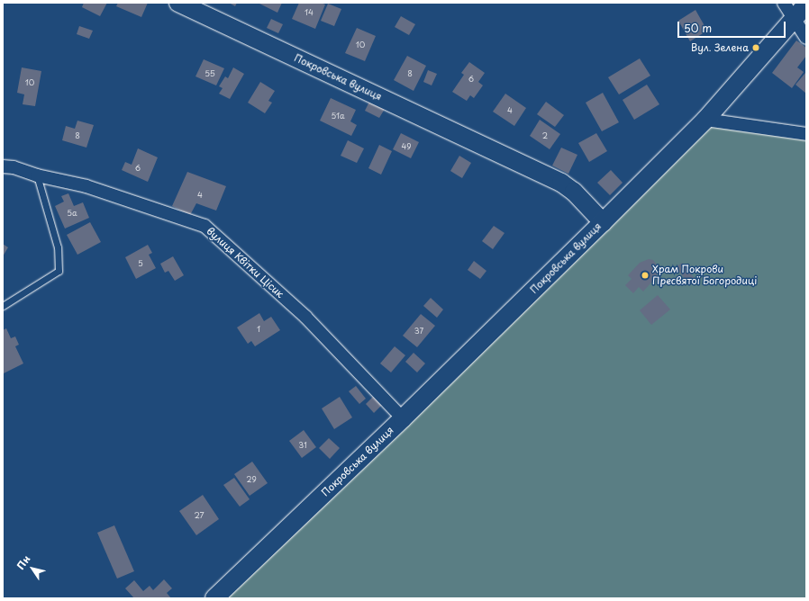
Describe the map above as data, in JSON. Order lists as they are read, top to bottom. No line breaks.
{"streets":{"street":["Покровська вулиця","вулиця Квітки Цісик"]},"crossings":[["Покровська вулиця","вулиця Квітки Цісик"]],"places":["Вул. Зелена","Храм Покрови Пресвятої Богородиці"],"house_numbers":["14","10","55","8","6","10","4","51а","8","2","49","6","4","5а","5","1","37","31","29","27"],"scale_bar":"50 m","north":"top left"}
